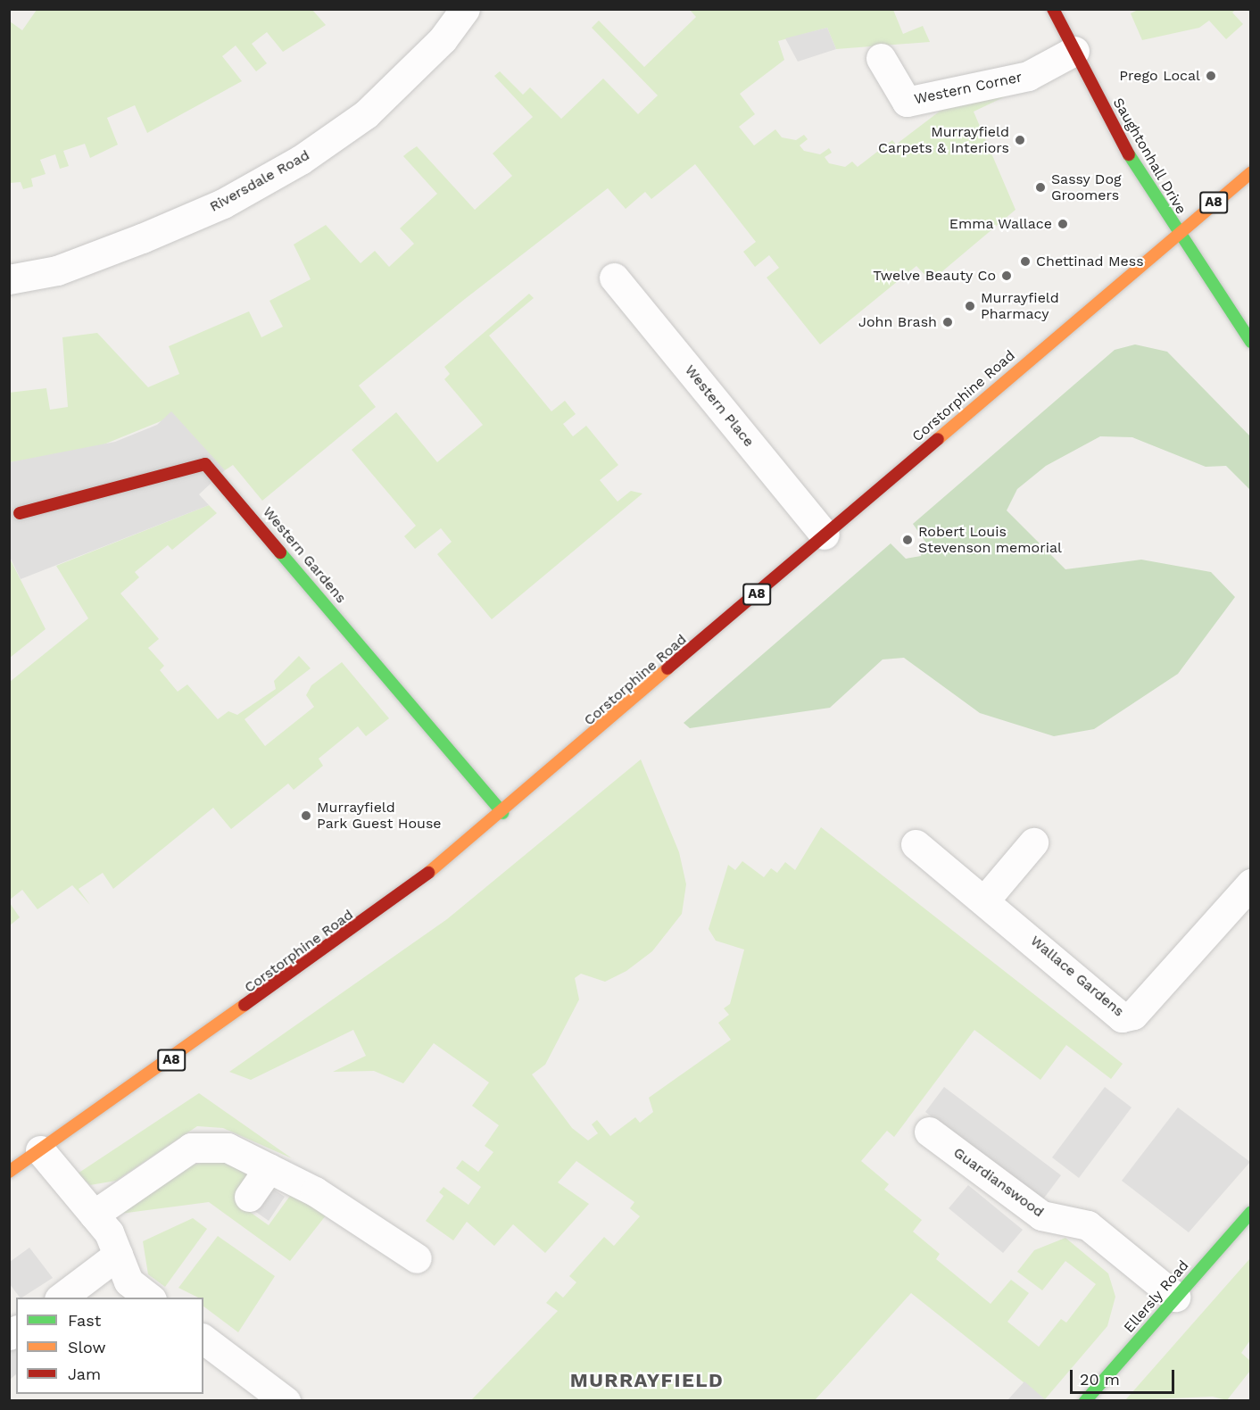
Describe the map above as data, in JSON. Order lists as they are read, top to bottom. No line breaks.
{"streets":{"main road":["Saughtonhall Drive","A8","Corstorphine Road","Western Gardens","Ellersly Road"],"street":["Western Corner","Riversdale Road","Western Place","Wallace Gardens","Guardianswood"]},"crossings":[["Western Corner","Saughtonhall Drive"],["Saughtonhall Drive","Corstorphine Road"],["Corstorphine Road","Western Place"],["Corstorphine Road","Western Gardens"],["Guardianswood","Ellersly Road"]],"districts":["MURRAYFIELD"],"places":["Prego Local","Murrayfield Carpets & Interiors","Sassy Dog Groomers","Emma Wallace","Chettinad Mess","Twelve Beauty Co","Murrayfield Pharmacy","John Brash","Robert Louis Stevenson memorial","Murrayfield Park Guest House"],"legend":["Fast","Slow","Jam"],"scale_bar":"20 m"}
